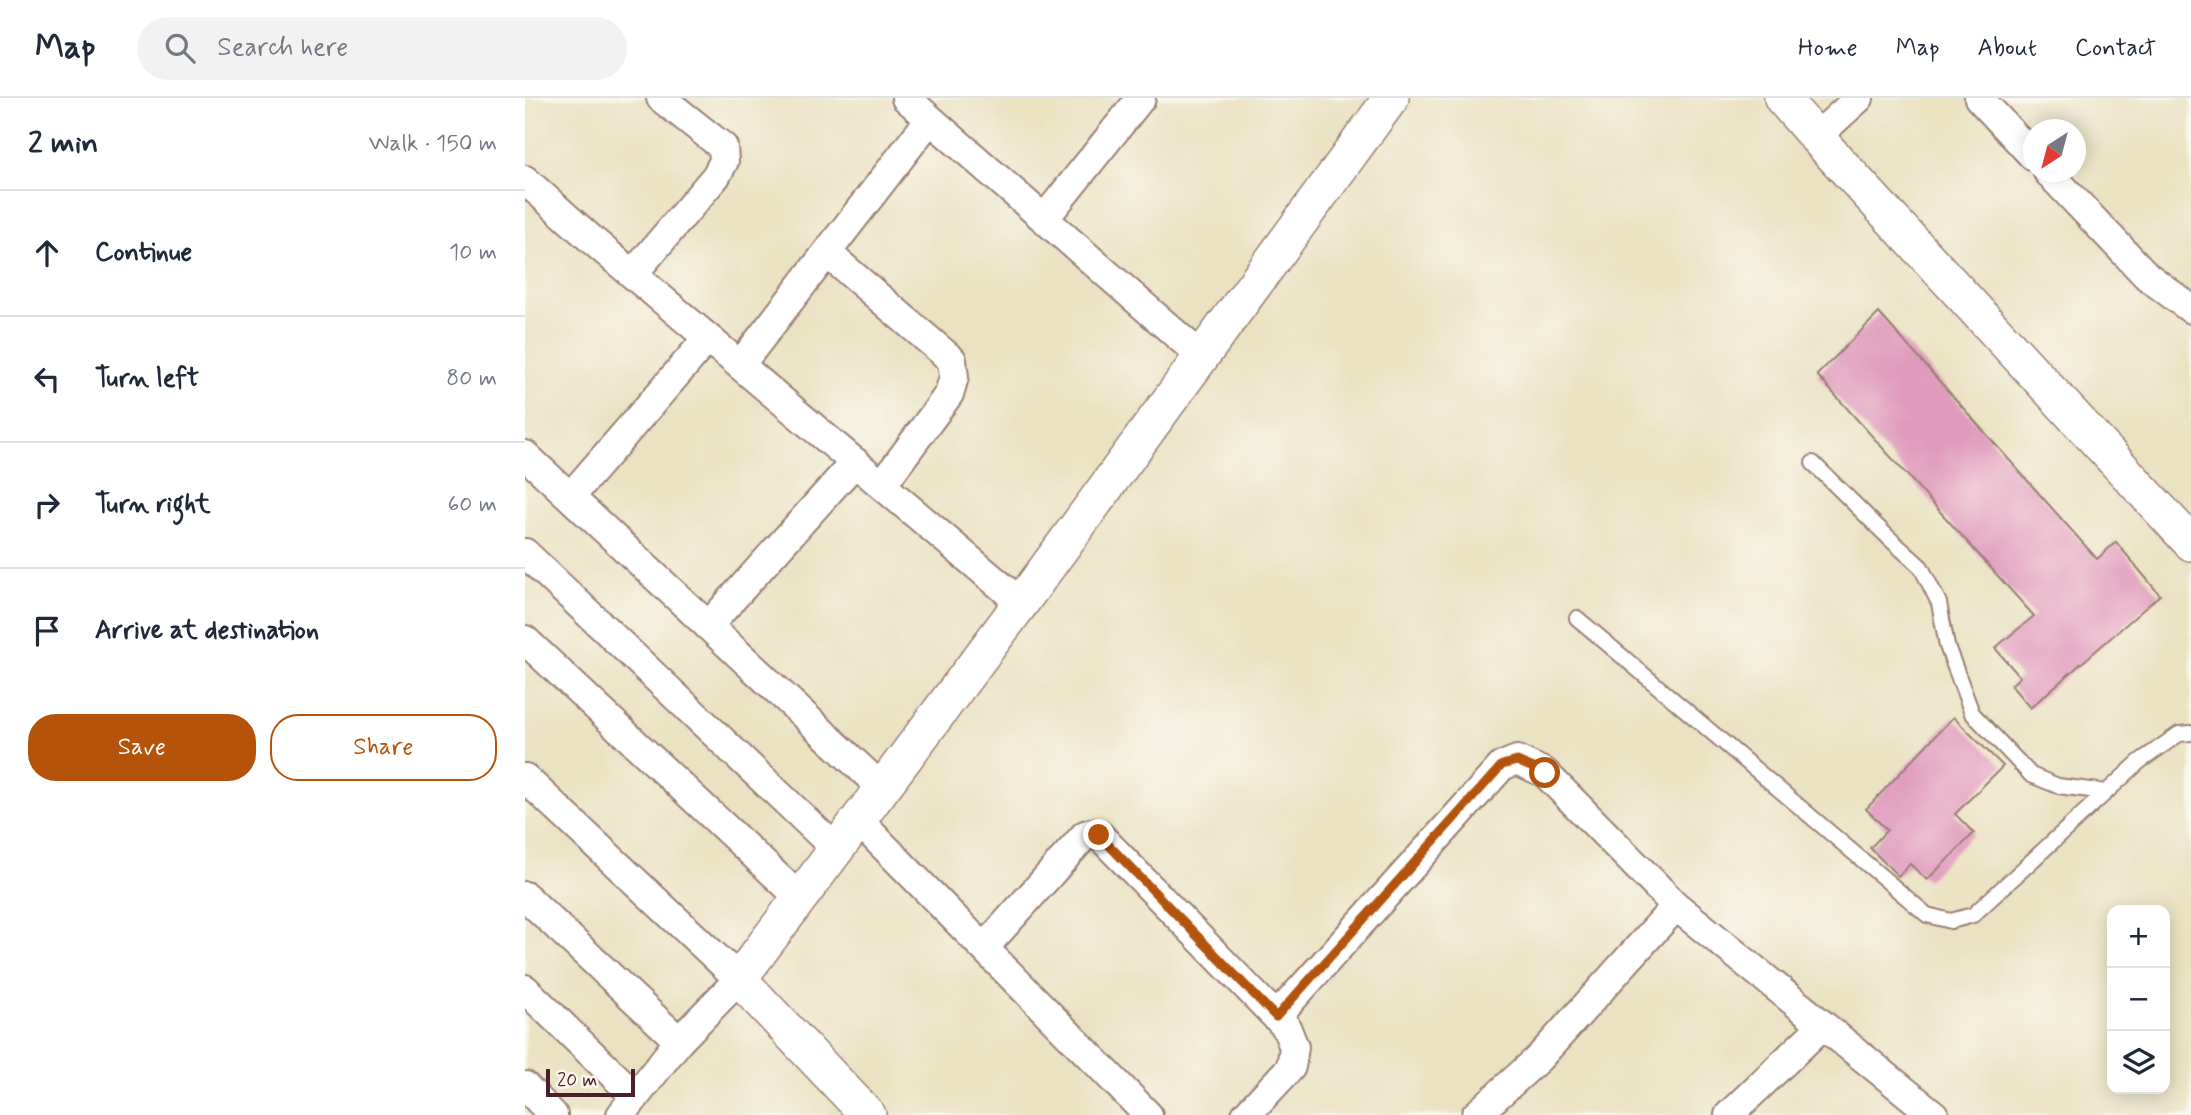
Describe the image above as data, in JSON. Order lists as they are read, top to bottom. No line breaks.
{"scale_bar":"20 m","north":"bottom left","page":{"header":"Map","search":"Search here","nav":["Home","Map","About","Contact"],"heading":["2 min","Walk · 150 m"],"list":[["Continue","10 m"],["Turn left","80 m"],["Turn right","60 m"],"Arrive at destination"],"buttons":["Save","Share"],"map_buttons":["+","−"],"scale":"20 m"}}
